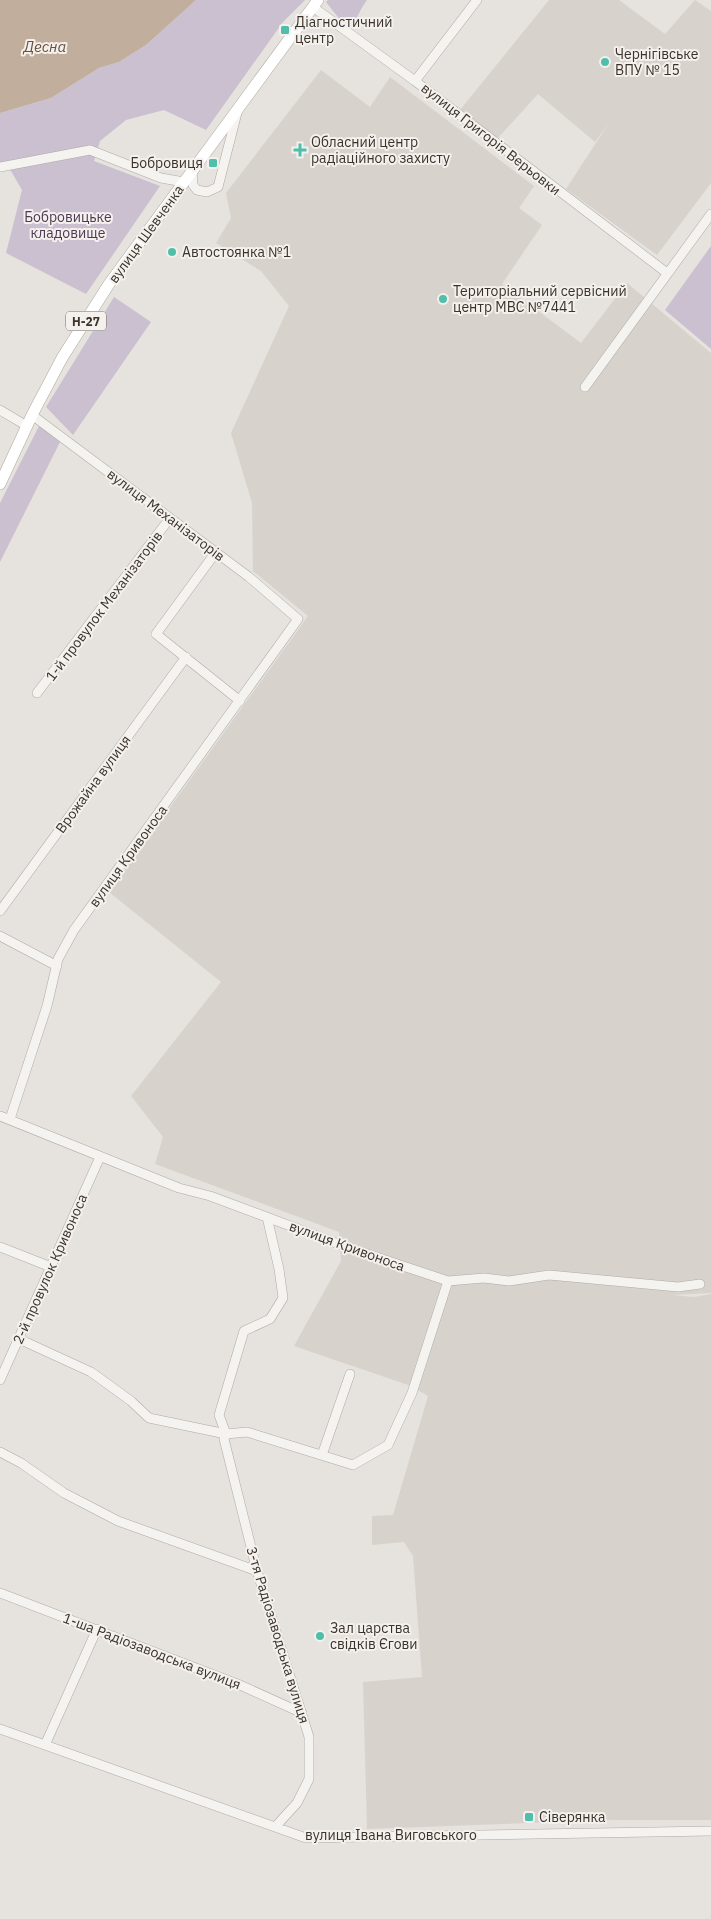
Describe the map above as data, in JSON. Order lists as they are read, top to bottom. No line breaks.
{"streets":{"main road":["вулиця Шевченка","Н-27"],"street":["вулиця Григорія Верьовки","вулиця Механізаторів","1-й провулок Механізаторів","Врожайна вулиця","вулиця Кривоноса","2-й провулок Кривоноса","3-тя Радіозаводська вулиця","1-ша Радіозаводська вулиця","вулиця Івана Виговського"]},"crossings":[["вулиця Григорія Верьовки","вулиця Шевченка"],["вулиця Шевченка","вулиця Механізаторів"],["вулиця Механізаторів","1-й провулок Механізаторів"],["вулиця Механізаторів","вулиця Кривоноса"],["вулиця Кривоноса","2-й провулок Кривоноса"],["вулиця Кривоноса","3-тя Радіозаводська вулиця"],["3-тя Радіозаводська вулиця","1-ша Радіозаводська вулиця"],["3-тя Радіозаводська вулиця","вулиця Івана Виговського"]],"water":["Десна"],"parks":["Бобровицьке кладовище"],"places":{"transit":["Діагностичний центр","Бобровиця","Сіверянка"],"other":["Чернігівське ВПУ № 15","Автостоянка №1","Територіальний сервісний центр МВС №7441","Зал царства свідків Єгови"],"health":["Обласний центр радіаційного захисту"]}}
